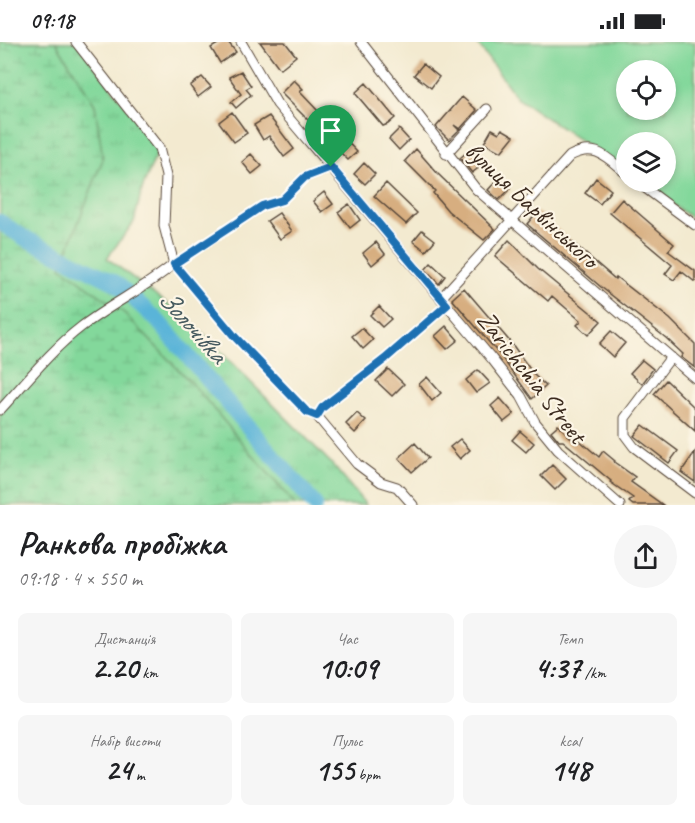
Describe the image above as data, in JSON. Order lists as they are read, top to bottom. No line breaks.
{"streets":{"street":["вулиця Барвінського","Zarichchia Street"]},"water":["Золочівка"],"page":{"status":"09:18","heading":["Ранкова пробіжка","09:18 · 4 × 550 m"],"stats":[["Дистанція","2.20 km"],["Час","10:09"],["Темп","4:37 /km"],["Набір висоти","24 m"],["Пульс","155 bpm"],["kcal","148"]]}}
